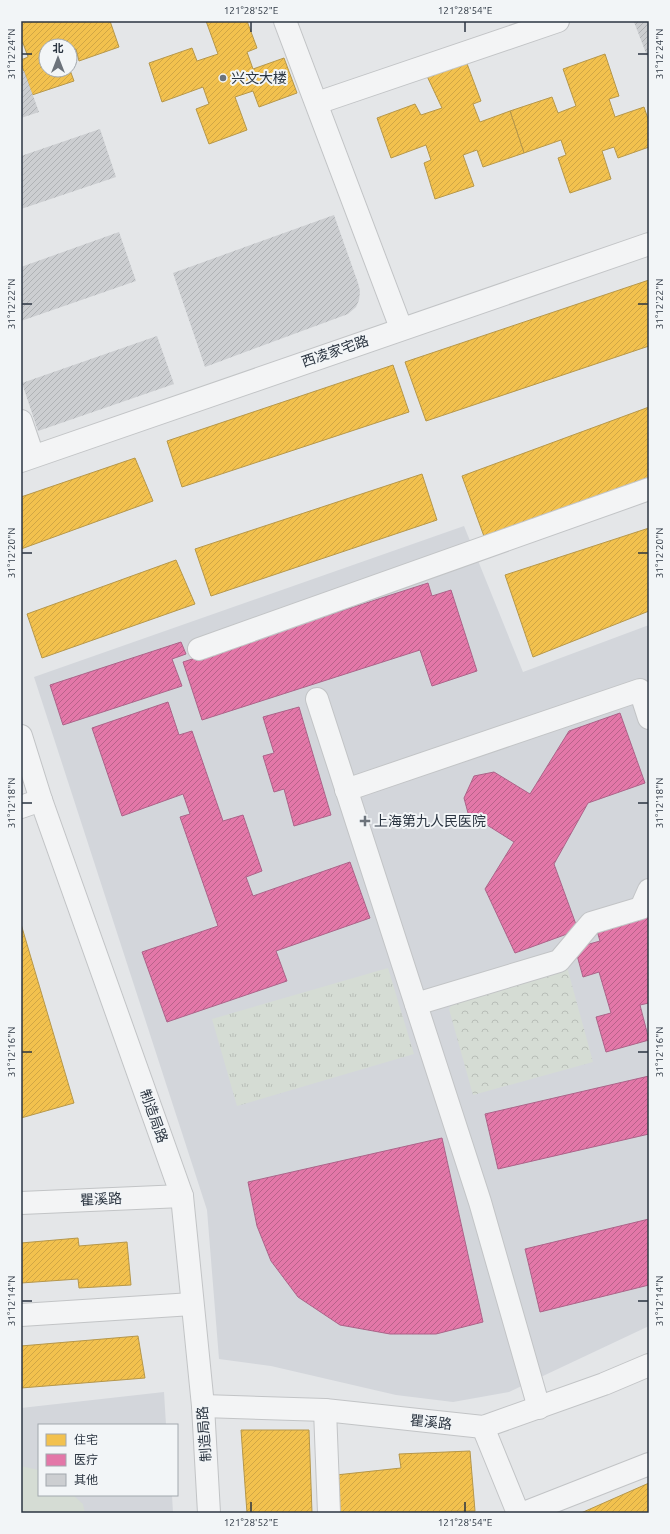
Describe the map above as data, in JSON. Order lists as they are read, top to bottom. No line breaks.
{"streets":{"street":["西凌家宅路","制造局路","瞿溪路"]},"crossings":[["制造局路","瞿溪路"]],"places":{"other":["兴文大楼"],"health":["上海第九人民医院"]},"legend":["住宅","医疗","其他"],"north":"top","coordinates":["121°28'52\"E","121°28'54\"E","31°12'24\"N","31°12'22\"N","31°12'20\"N","31°12'18\"N","31°12'16\"N","31°12'14\"N"]}
